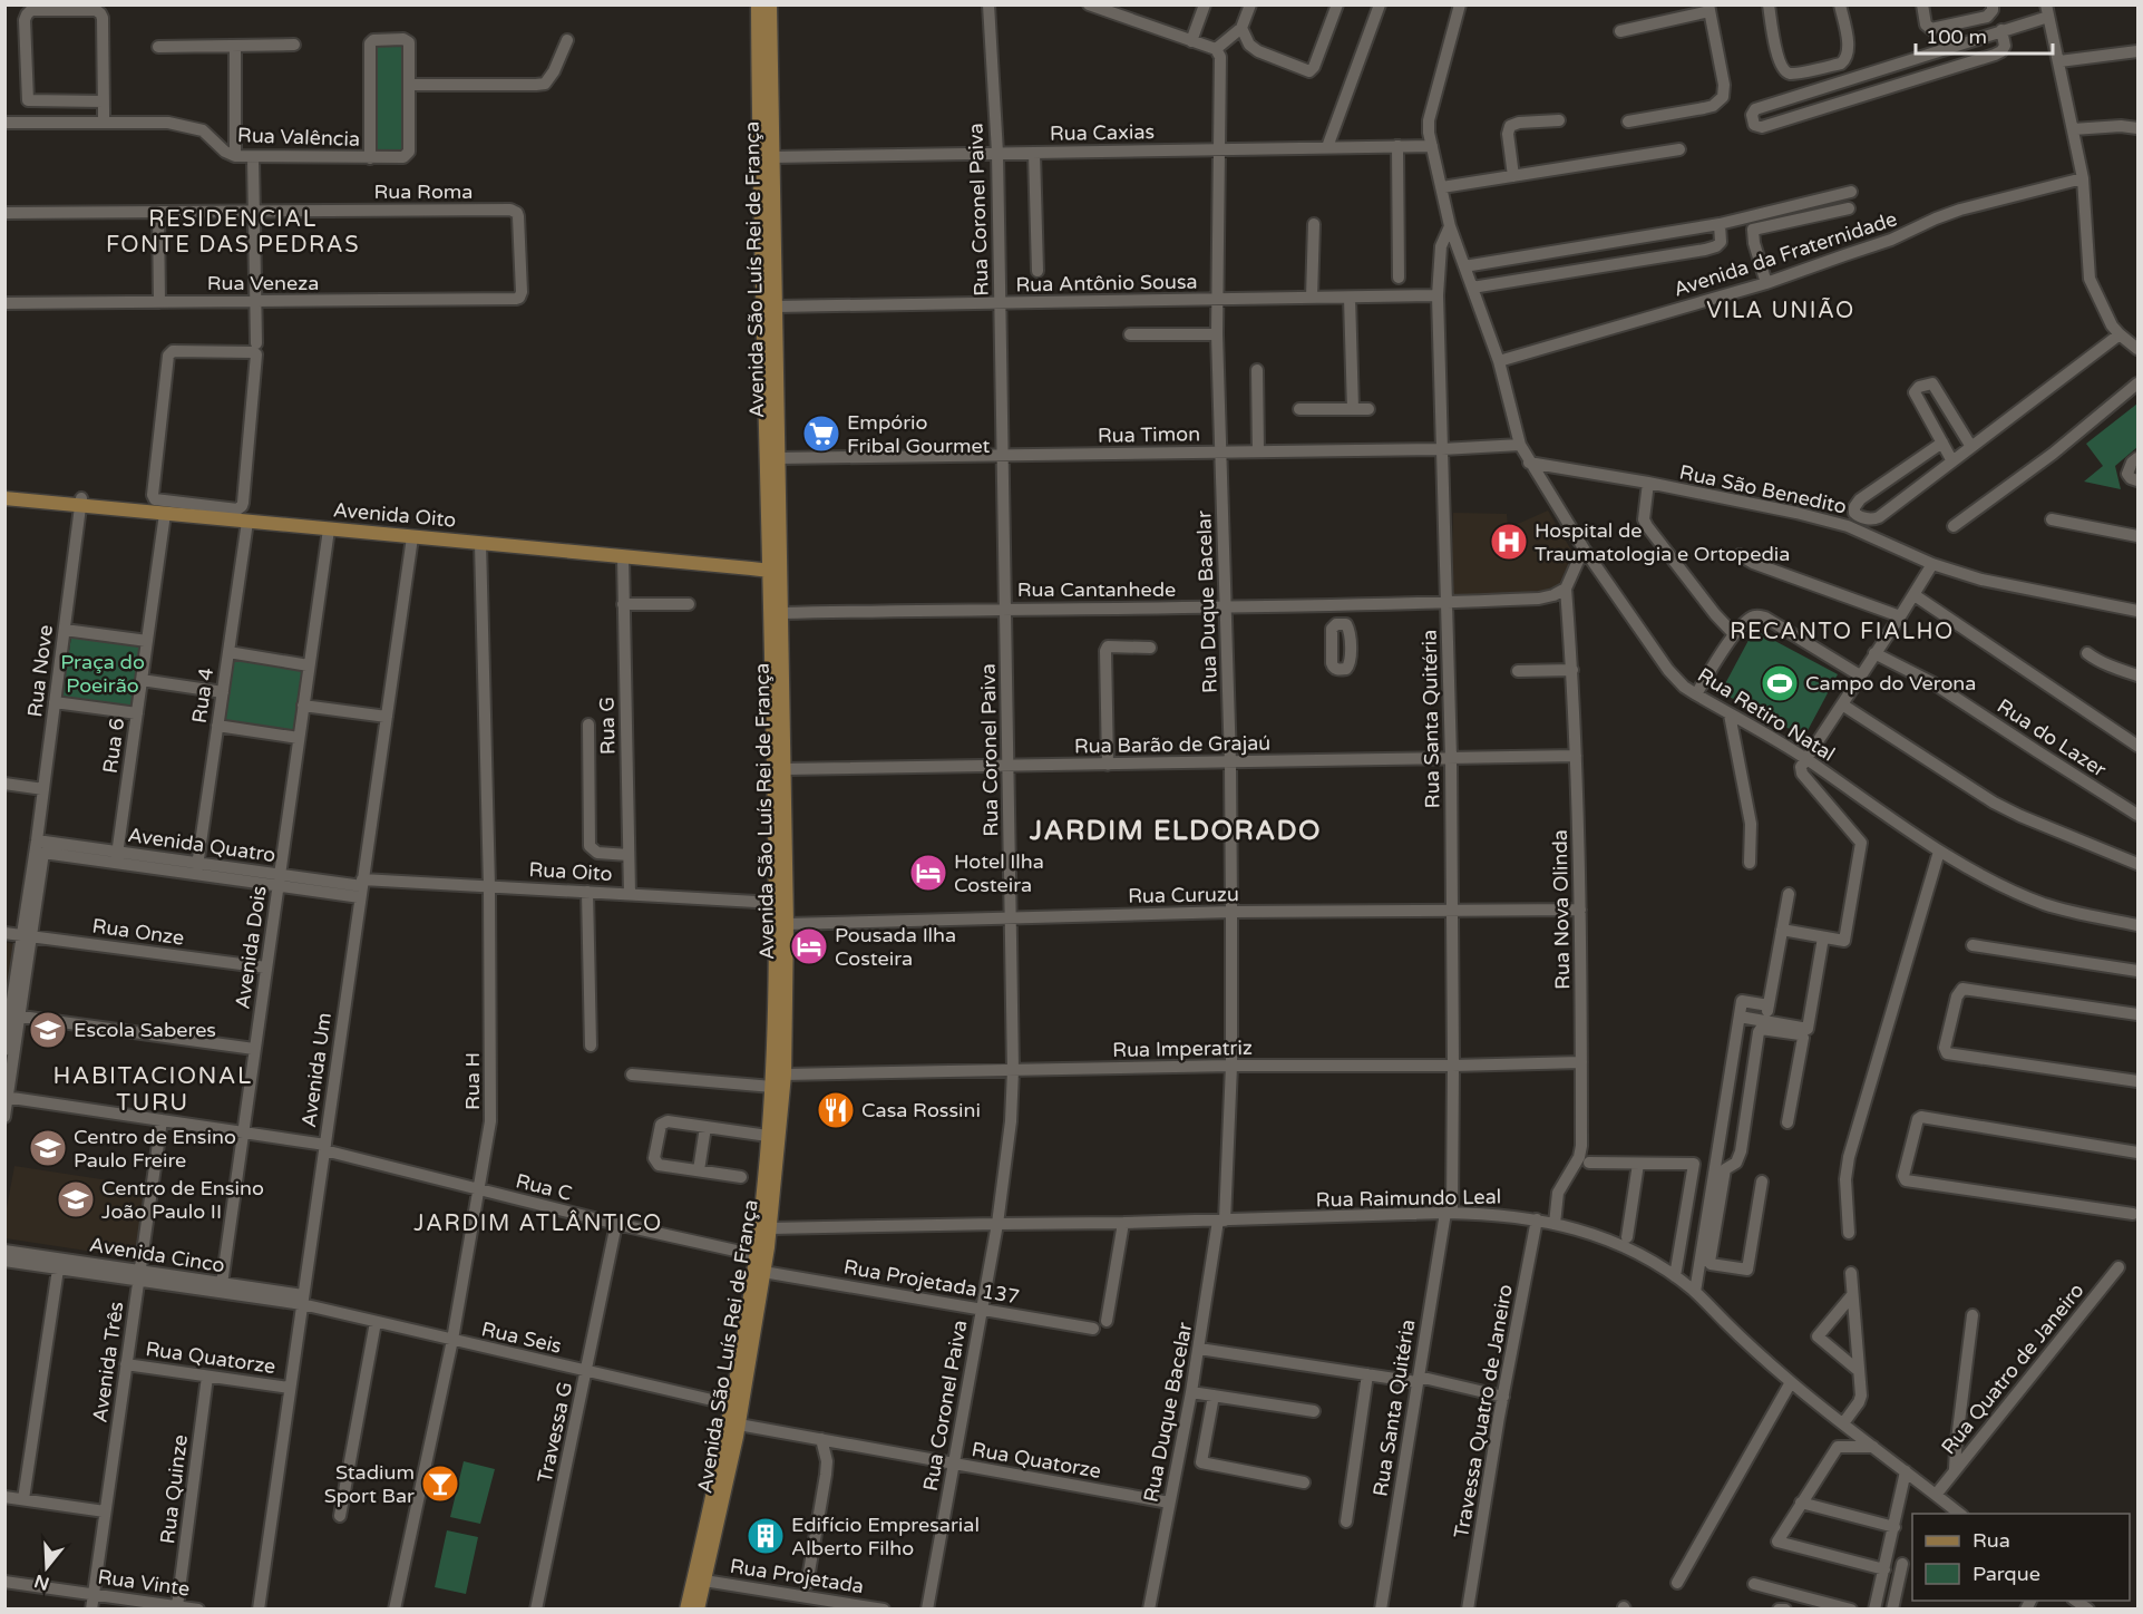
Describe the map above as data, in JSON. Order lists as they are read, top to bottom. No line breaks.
{"streets":{"main road":["Avenida São Luís Rei de França","Avenida Oito"],"street":["Rua Caxias","Rua Valência","Rua Roma","Rua Coronel Paiva","Avenida da Fraternidade","Rua Veneza","Rua Antônio Sousa","Rua Timon","Rua São Benedito","Rua Cantanhede","Rua Duque Bacelar","Rua Nove","Rua 4","Rua Retiro Natal","Rua Santa Quitéria","Rua G","Rua do Lazer","Rua Barão de Grajaú","Rua 6","Avenida Quatro","Rua Oito","Rua Curuzu","Rua Nova Olinda","Rua Onze","Avenida Dois","Rua Imperatriz","Avenida Um","Rua H","Rua C","Rua Raimundo Leal","Avenida Cinco","Rua Projetada 137","Rua Seis","Rua Quatorze","Avenida Três","Rua Quatro de Janeiro","Travessa Quatro de Janeiro","Travessa G","Rua Quinze","Rua Projetada","Rua Vinte"]},"crossings":[["Rua Caxias","Rua Coronel Paiva"],["Rua Caxias","Avenida São Luís Rei de França"],["Rua Caxias","Rua Duque Bacelar"],["Rua Caxias","Rua Retiro Natal"],["Rua Roma","Rua Veneza"],["Rua Coronel Paiva","Rua Antônio Sousa"],["Rua Coronel Paiva","Rua Timon"],["Rua Coronel Paiva","Rua Cantanhede"],["Rua Coronel Paiva","Rua Barão de Grajaú"],["Rua Coronel Paiva","Rua Curuzu"],["Rua Coronel Paiva","Rua Imperatriz"],["Rua Coronel Paiva","Rua Raimundo Leal"],["Rua Coronel Paiva","Rua Projetada 137"],["Rua Coronel Paiva","Rua Quatorze"],["Avenida da Fraternidade","Rua Retiro Natal"],["Avenida São Luís Rei de França","Rua Antônio Sousa"],["Avenida São Luís Rei de França","Rua Timon"],["Avenida São Luís Rei de França","Avenida Oito"],["Avenida São Luís Rei de França","Rua Cantanhede"],["Avenida São Luís Rei de França","Rua Barão de Grajaú"],["Avenida São Luís Rei de França","Rua Oito"],["Avenida São Luís Rei de França","Rua Curuzu"],["Avenida São Luís Rei de França","Rua Imperatriz"],["Avenida São Luís Rei de França","Rua C"],["Avenida São Luís Rei de França","Rua Raimundo Leal"],["Avenida São Luís Rei de França","Rua Projetada 137"],["Avenida São Luís Rei de França","Rua Seis"],["Avenida São Luís Rei de França","Rua Quatorze"],["Avenida São Luís Rei de França","Rua Projetada"],["Rua Antônio Sousa","Rua Duque Bacelar"],["Rua Antônio Sousa","Rua Santa Quitéria"],["Rua Timon","Rua Duque Bacelar"],["Rua Timon","Rua Retiro Natal"],["Rua Timon","Rua Santa Quitéria"],["Rua São Benedito","Rua Retiro Natal"],["Avenida Oito","Rua Nove"],["Avenida Oito","Rua 4"],["Avenida Oito","Rua G"],["Avenida Oito","Rua 6"],["Avenida Oito","Avenida Dois"],["Avenida Oito","Avenida Um"],["Avenida Oito","Rua H"],["Rua Cantanhede","Rua Duque Bacelar"],["Rua Cantanhede","Rua Santa Quitéria"],["Rua Cantanhede","Rua Nova Olinda"],["Rua Duque Bacelar","Rua Barão de Grajaú"],["Rua Duque Bacelar","Rua Curuzu"],["Rua Duque Bacelar","Rua Imperatriz"],["Rua Duque Bacelar","Rua Raimundo Leal"],["Rua Duque Bacelar","Rua Quatorze"],["Rua Nove","Avenida Quatro"],["Rua 4","Avenida Quatro"],["Rua Retiro Natal","Rua Santa Quitéria"],["Rua Santa Quitéria","Rua Barão de Grajaú"],["Rua Santa Quitéria","Rua Curuzu"],["Rua Santa Quitéria","Rua Imperatriz"],["Rua Santa Quitéria","Rua Raimundo Leal"],["Rua G","Rua Oito"],["Rua Barão de Grajaú","Rua Nova Olinda"],["Rua 6","Avenida Quatro"],["Avenida Quatro","Rua Oito"],["Avenida Quatro","Avenida Dois"],["Avenida Quatro","Avenida Um"],["Rua Oito","Avenida Um"],["Rua Oito","Rua H"],["Rua Curuzu","Rua Nova Olinda"],["Rua Nova Olinda","Rua Imperatriz"],["Rua Nova Olinda","Rua Raimundo Leal"],["Rua Onze","Avenida Dois"],["Avenida Dois","Rua C"],["Avenida Dois","Avenida Cinco"],["Avenida Um","Rua C"],["Avenida Um","Avenida Cinco"],["Avenida Um","Rua Seis"],["Avenida Um","Rua Quatorze"],["Rua H","Rua C"],["Rua H","Rua Seis"],["Rua C","Avenida Três"],["Rua C","Travessa G"],["Rua Raimundo Leal","Rua Quatro de Janeiro"],["Rua Raimundo Leal","Travessa Quatro de Janeiro"],["Avenida Cinco","Rua Seis"],["Avenida Cinco","Avenida Três"],["Rua Seis","Travessa G"],["Rua Quatorze","Avenida Três"],["Rua Quatorze","Rua Quinze"],["Avenida Três","Rua Vinte"],["Rua Quinze","Rua Vinte"]],"districts":["RESIDENCIAL FONTE DAS PEDRAS","VILA UNIÃO","RECANTO FIALHO","JARDIM ELDORADO","HABITACIONAL TURU","JARDIM ATLÂNTICO"],"parks":["Praça do Poeirão"],"places":{"supermarket":["Empório Fribal Gourmet"],"hospital":["Hospital de Traumatologia e Ortopedia"],"sports":["Campo do Verona"],"hotel":["Hotel Ilha Costeira","Pousada Ilha Costeira"],"school or university":["Escola Saberes","Centro de Ensino Paulo Freire","Centro de Ensino João Paulo II"],"restaurant":["Casa Rossini"],"bar":["Stadium Sport Bar"],"building":["Edifício Empresarial Alberto Filho"]},"legend":["Rua","Parque"],"scale_bar":"100 m","north":"bottom"}
